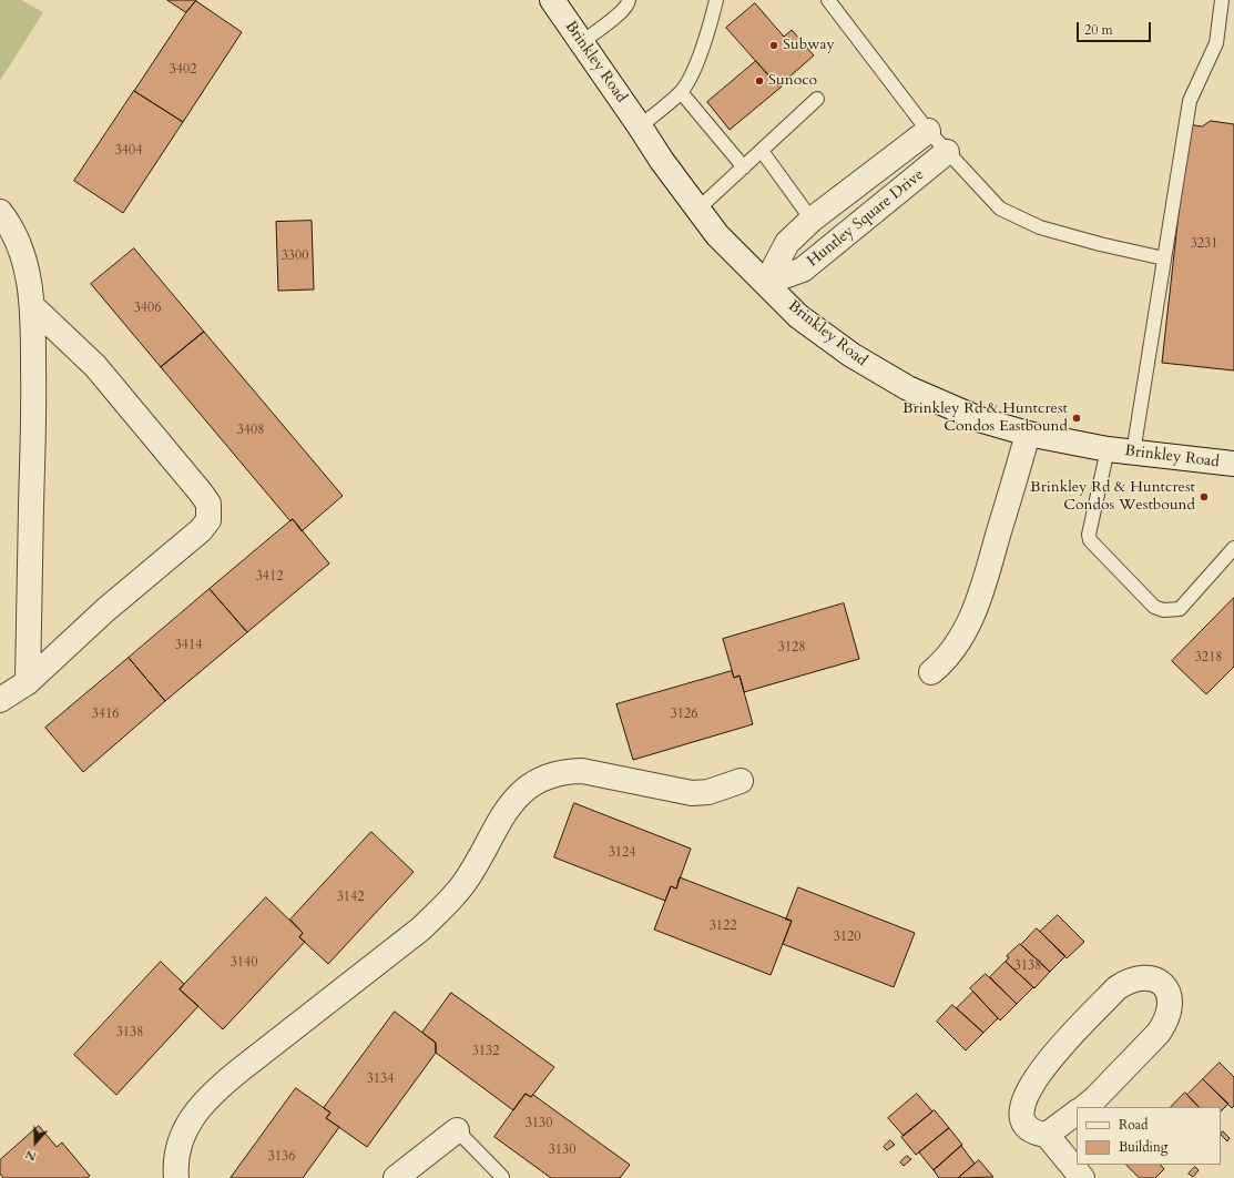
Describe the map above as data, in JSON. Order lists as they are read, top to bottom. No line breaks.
{"streets":{"street":["Brinkley Road","Huntley Square Drive"]},"crossings":[["Brinkley Road","Huntley Square Drive"]],"places":["Subway","Sunoco","Brinkley Rd & Huntcrest Condos Eastbound","Brinkley Rd & Huntcrest Condos Westbound"],"house_numbers":["3402","3404","3231","3300","3406","3408","3412","3414","3128","3218","3416","3126","3124","3142","3122","3120","3140","3138","3138","3132","3134","3130","3130","3136"],"legend":["Road","Building"],"scale_bar":"20 m","north":"bottom"}
